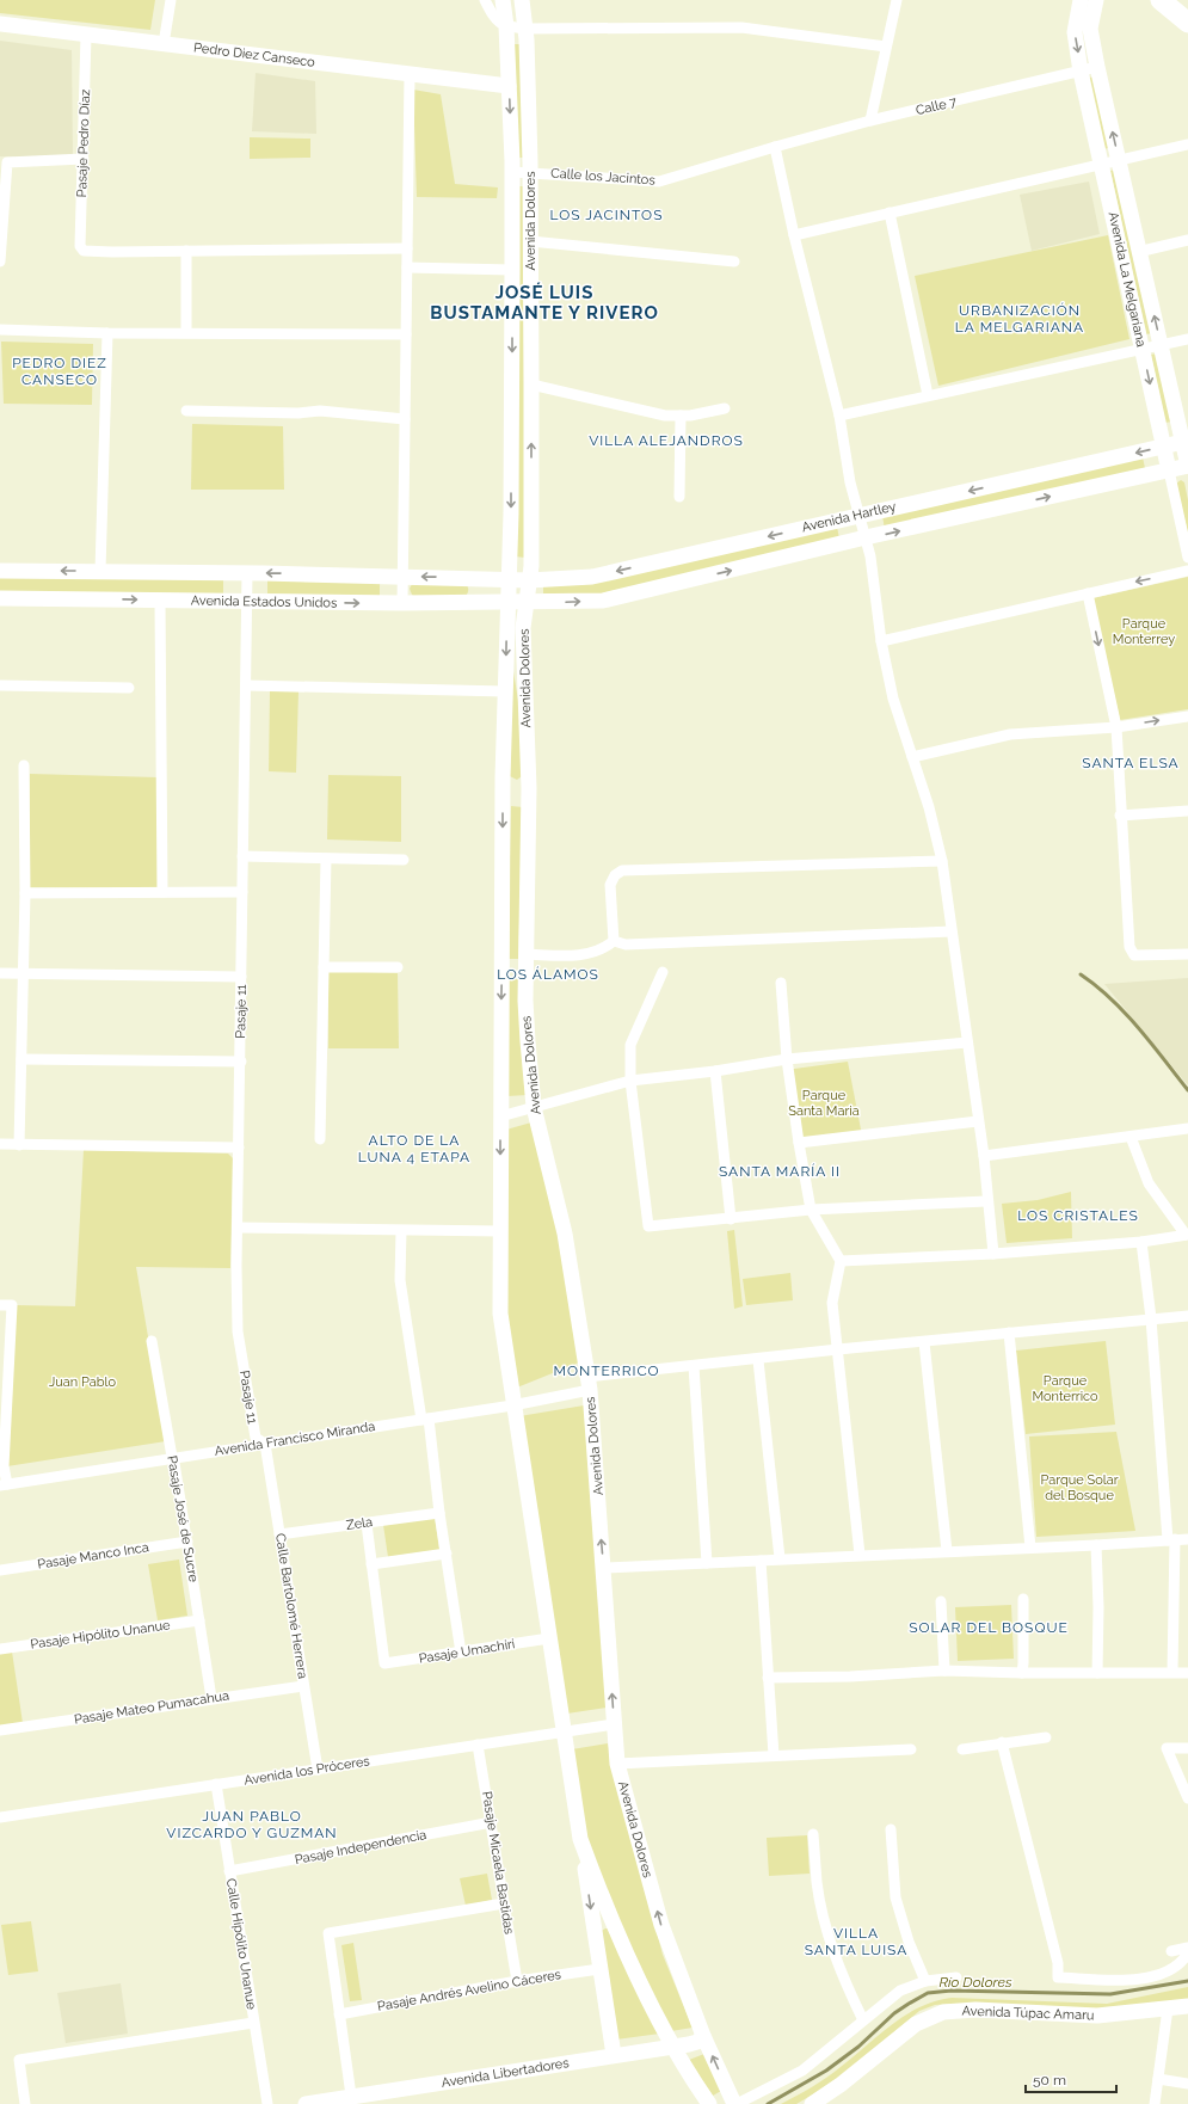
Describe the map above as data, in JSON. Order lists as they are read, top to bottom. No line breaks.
{"streets":{"main road":["Pedro Diez Canseco","Avenida Dolores","Avenida La Melgariana","Avenida Hartley","Avenida Estados Unidos","Avenida Túpac Amaru","Avenida Libertadores"],"street":["Calle 7","Pasaje Pedro Díaz","Calle los Jacintos","Pasaje 11","Avenida Francisco Miranda","Pasaje José de Sucre","Zela","Pasaje Manco Inca","Calle Bartolomé Herrera","Pasaje Hipólito Unanue","Pasaje Umachiri","Pasaje Mateo Pumacahua","Avenida los Próceres","Pasaje Independencia","Pasaje Micaela Bastidas","Calle Hipólito Unanue","Pasaje Andrés Avelino Cáceres"]},"crossings":[["Pedro Diez Canseco","Pasaje Pedro Díaz"],["Pedro Diez Canseco","Avenida Dolores"],["Calle 7","Calle los Jacintos"],["Calle 7","Avenida La Melgariana"],["Calle los Jacintos","Avenida Dolores"],["Avenida Dolores","Avenida Hartley"],["Avenida Dolores","Avenida Estados Unidos"],["Avenida Dolores","Avenida Francisco Miranda"],["Avenida Dolores","Pasaje Umachiri"],["Avenida Dolores","Avenida los Próceres"],["Avenida Dolores","Pasaje Andrés Avelino Cáceres"],["Avenida Dolores","Avenida Libertadores"],["Avenida La Melgariana","Avenida Hartley"],["Avenida Hartley","Avenida Estados Unidos"],["Avenida Estados Unidos","Pasaje 11"],["Pasaje 11","Avenida Francisco Miranda"],["Pasaje 11","Calle Bartolomé Herrera"],["Avenida Francisco Miranda","Pasaje José de Sucre"],["Avenida Francisco Miranda","Calle Bartolomé Herrera"],["Pasaje José de Sucre","Pasaje Manco Inca"],["Pasaje José de Sucre","Pasaje Hipólito Unanue"],["Pasaje José de Sucre","Pasaje Mateo Pumacahua"],["Zela","Calle Bartolomé Herrera"],["Calle Bartolomé Herrera","Pasaje Mateo Pumacahua"],["Calle Bartolomé Herrera","Avenida los Próceres"],["Avenida los Próceres","Pasaje Micaela Bastidas"],["Avenida los Próceres","Calle Hipólito Unanue"],["Pasaje Independencia","Pasaje Micaela Bastidas"],["Pasaje Independencia","Calle Hipólito Unanue"],["Pasaje Micaela Bastidas","Pasaje Andrés Avelino Cáceres"]],"districts":["LOS JACINTOS","JOSÉ LUIS BUSTAMANTE Y RIVERO","URBANIZACIÓN LA MELGARIANA","PEDRO DIEZ CANSECO","VILLA ALEJANDROS","SANTA ELSA","LOS ÁLAMOS","ALTO DE LA LUNA 4 ETAPA","SANTA MARÍA II","LOS CRISTALES","MONTERRICO","SOLAR DEL BOSQUE","JUAN PABLO VIZCARDO Y GUZMAN","VILLA SANTA LUISA"],"water":["Río Dolores"],"parks":["Parque Monterrey","Parque Santa Maria","Parque Monterrico","Juan Pablo","Parque Solar del Bosque"],"scale_bar":"50 m"}
